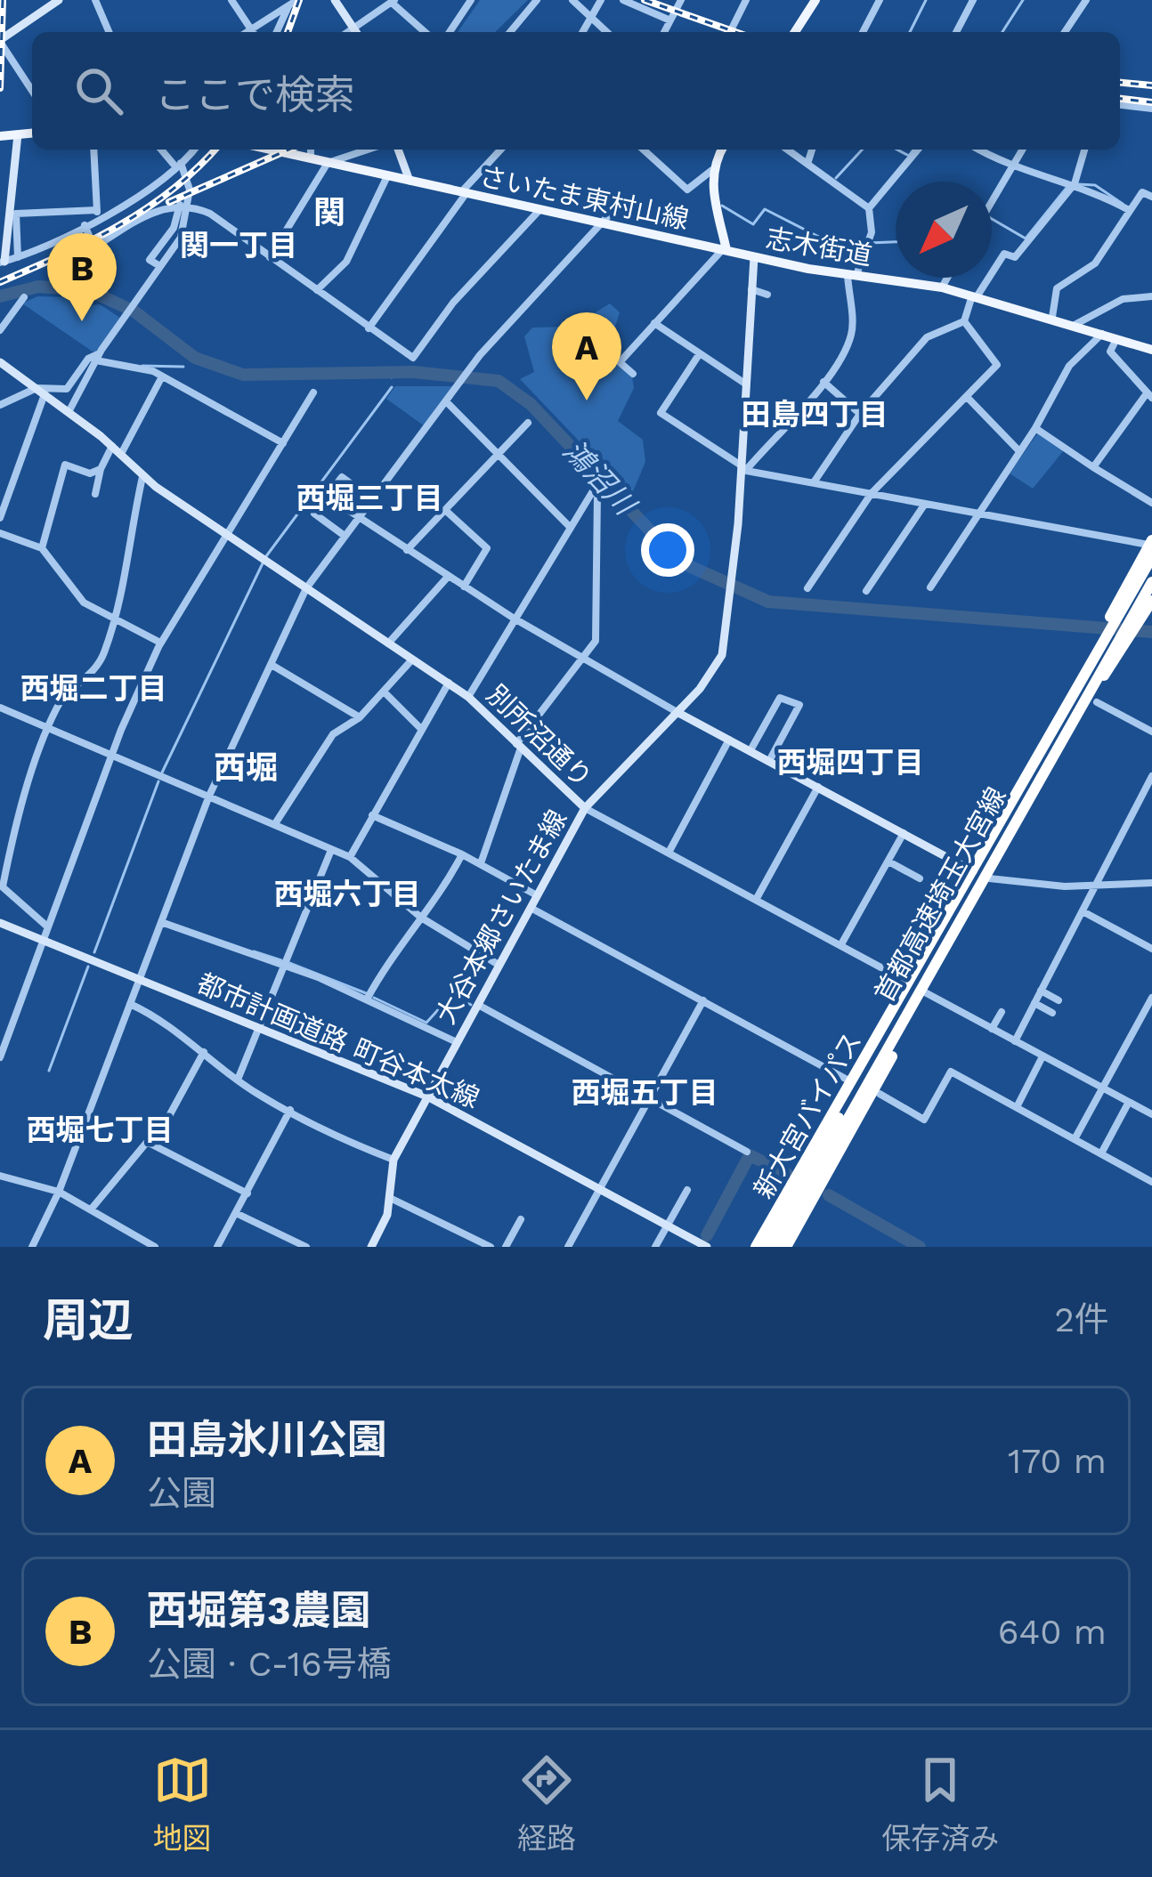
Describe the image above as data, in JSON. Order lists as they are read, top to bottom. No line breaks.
{"streets":{"highway":["首都高速埼玉大宮線","新大宮バイパス"],"main road":["さいたま東村山線","志木街道"],"street":["別所沼通り","大谷本郷さいたま線","都市計画道路 町谷本太線"]},"crossings":[["さいたま東村山線","志木街道"],["志木街道","大谷本郷さいたま線"],["別所沼通り","大谷本郷さいたま線"],["別所沼通り","新大宮バイパス"],["首都高速埼玉大宮線","新大宮バイパス"],["大谷本郷さいたま線","都市計画道路 町谷本太線"]],"districts":["関","関一丁目","田島四丁目","西堀三丁目","西堀二丁目","西堀四丁目","西堀","西堀六丁目","西堀五丁目","西堀七丁目"],"water":["鴻沼川"],"north":"bottom left","page":{"search":"ここで検索","pins":["B","A"],"heading":["周辺","2件"],"list":[{"mark":"A","name":"田島氷川公園","note":"公園","value":"170 m"},{"mark":"B","name":"西堀第3農園","note":"公園 · C-16号橋","value":"640 m"}],"nav":["地図","経路","保存済み"]}}
